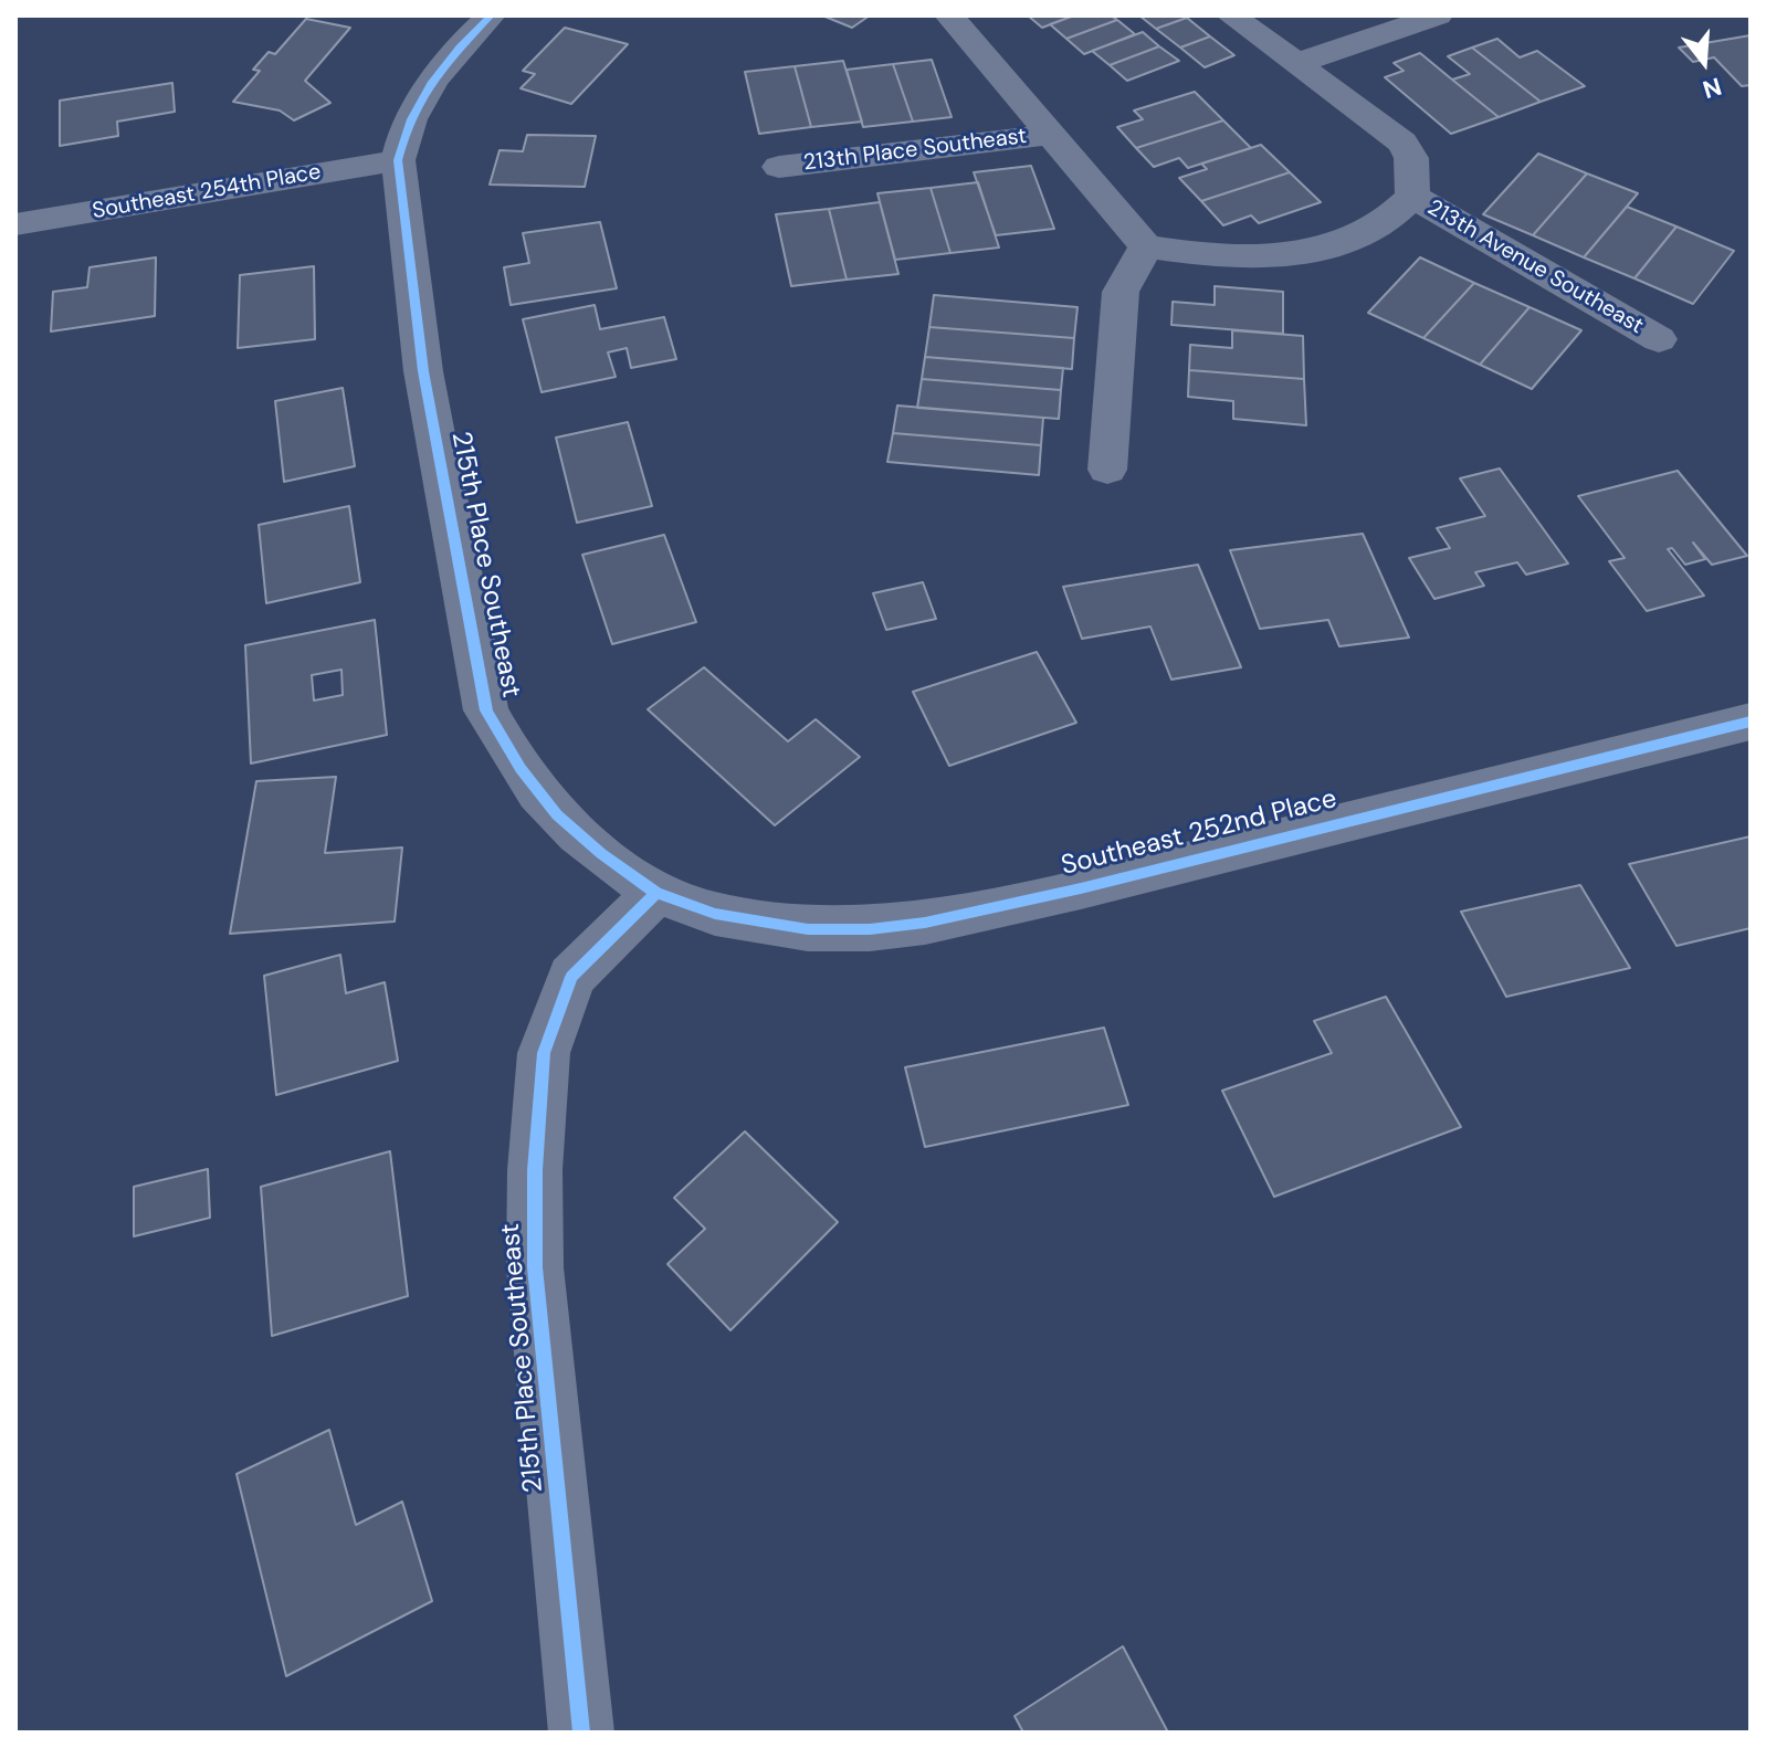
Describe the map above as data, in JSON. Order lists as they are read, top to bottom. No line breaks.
{"streets":{"street":["213th Place Southeast","Southeast 254th Place","213th Avenue Southeast","215th Place Southeast","Southeast 252nd Place"]},"crossings":[["213th Place Southeast","213th Avenue Southeast"],["Southeast 254th Place","215th Place Southeast"],["215th Place Southeast","Southeast 252nd Place"]],"north":"bottom"}
